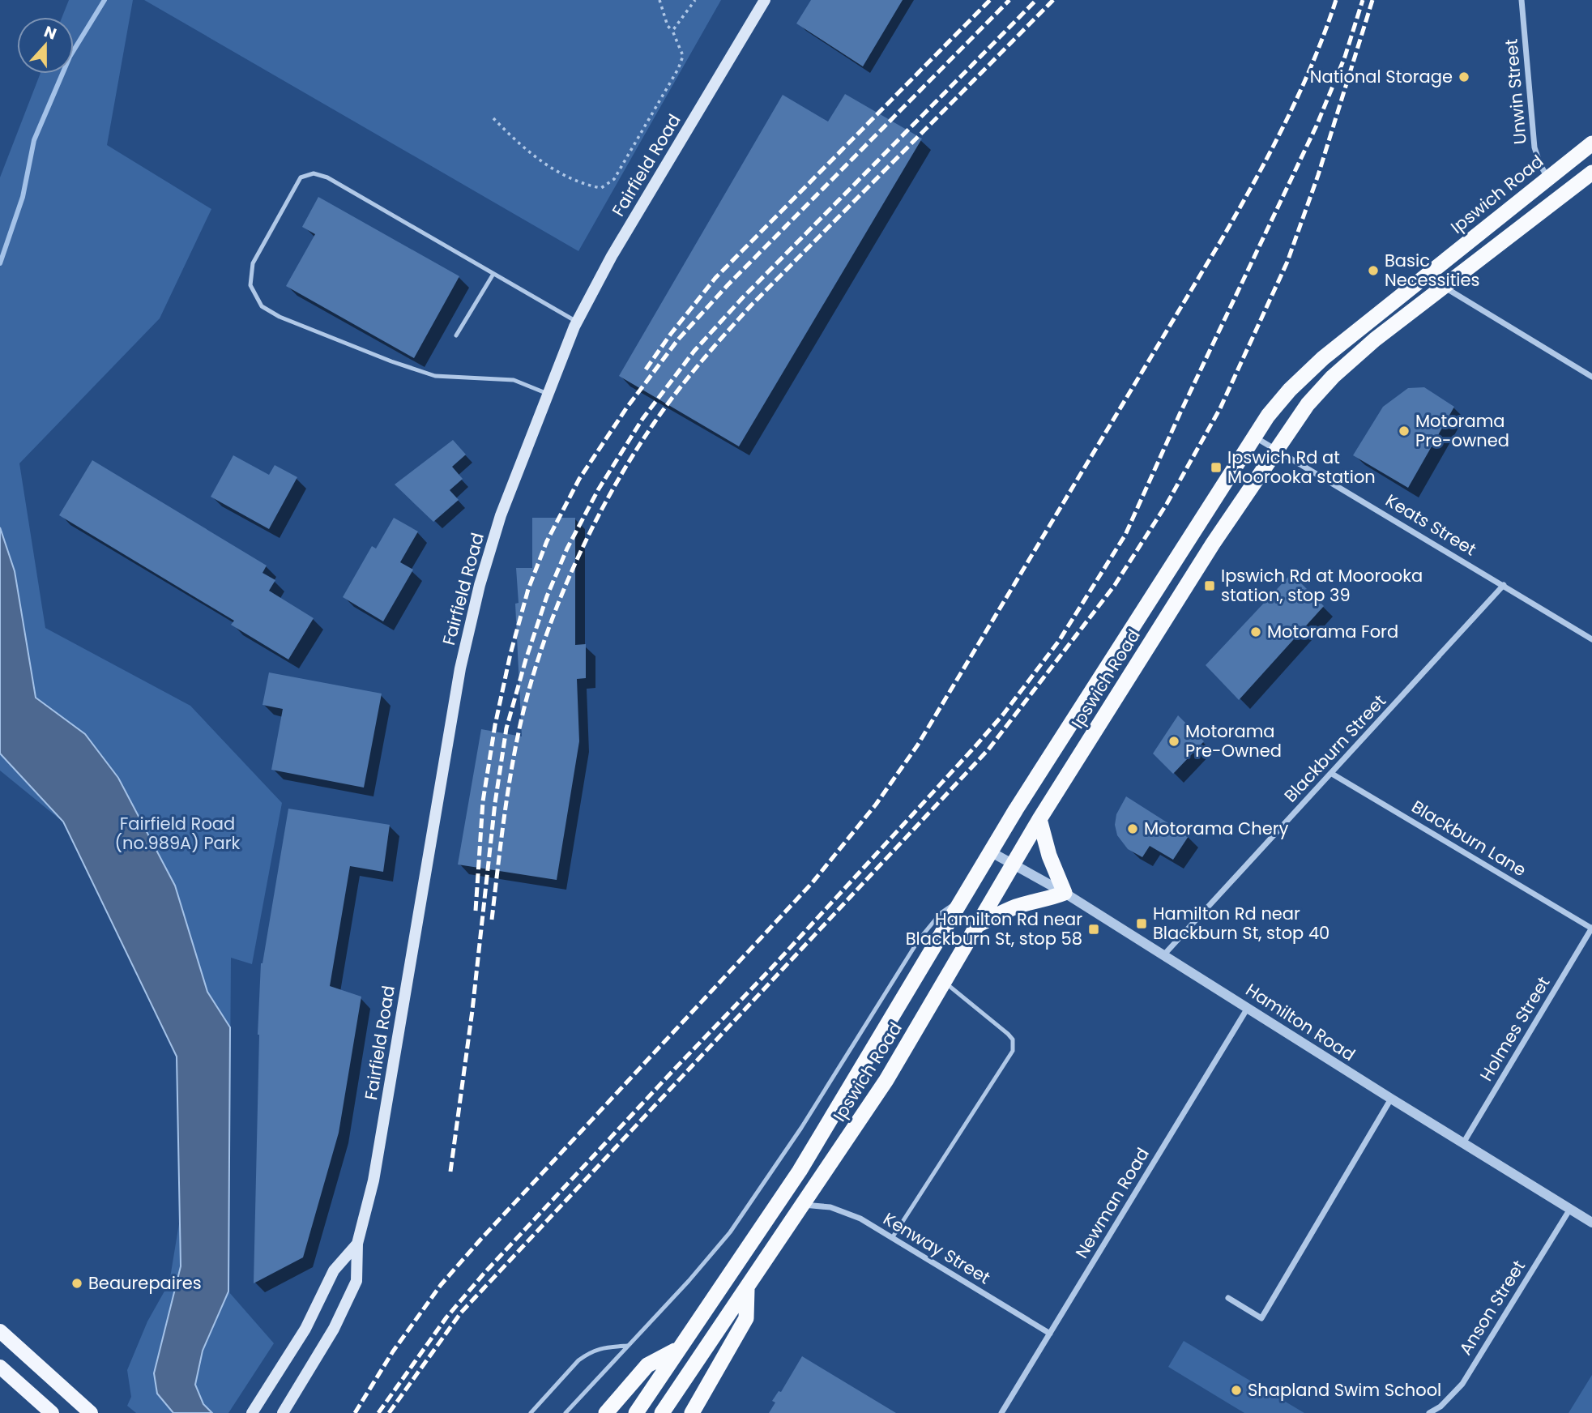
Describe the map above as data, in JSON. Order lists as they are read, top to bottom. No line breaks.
{"streets":{"highway":["Ipswich Road"],"main road":["Fairfield Road"],"street":["Unwin Street","Keats Street","Blackburn Street","Blackburn Lane","Hamilton Road","Holmes Street","Newman Road","Kenway Street","Anson Street"]},"crossings":[["Unwin Street","Ipswich Road"],["Ipswich Road","Keats Street"],["Ipswich Road","Hamilton Road"],["Ipswich Road","Kenway Street"],["Keats Street","Blackburn Street"],["Blackburn Street","Blackburn Lane"],["Blackburn Street","Hamilton Road"],["Blackburn Lane","Holmes Street"],["Hamilton Road","Holmes Street"],["Hamilton Road","Newman Road"],["Hamilton Road","Anson Street"],["Newman Road","Kenway Street"]],"parks":["Fairfield Road (no.989A) Park"],"places":{"other":["National Storage","Basic Necessities","Motorama Pre-owned","Motorama Ford","Motorama Pre-Owned","Motorama Chery","Beaurepaires","Shapland Swim School"],"transit":["Ipswich Rd at Moorooka station","Ipswich Rd at Moorooka station, stop 39","Hamilton Rd near Blackburn St, stop 40","Hamilton Rd near Blackburn St, stop 58"]},"north":"top"}
